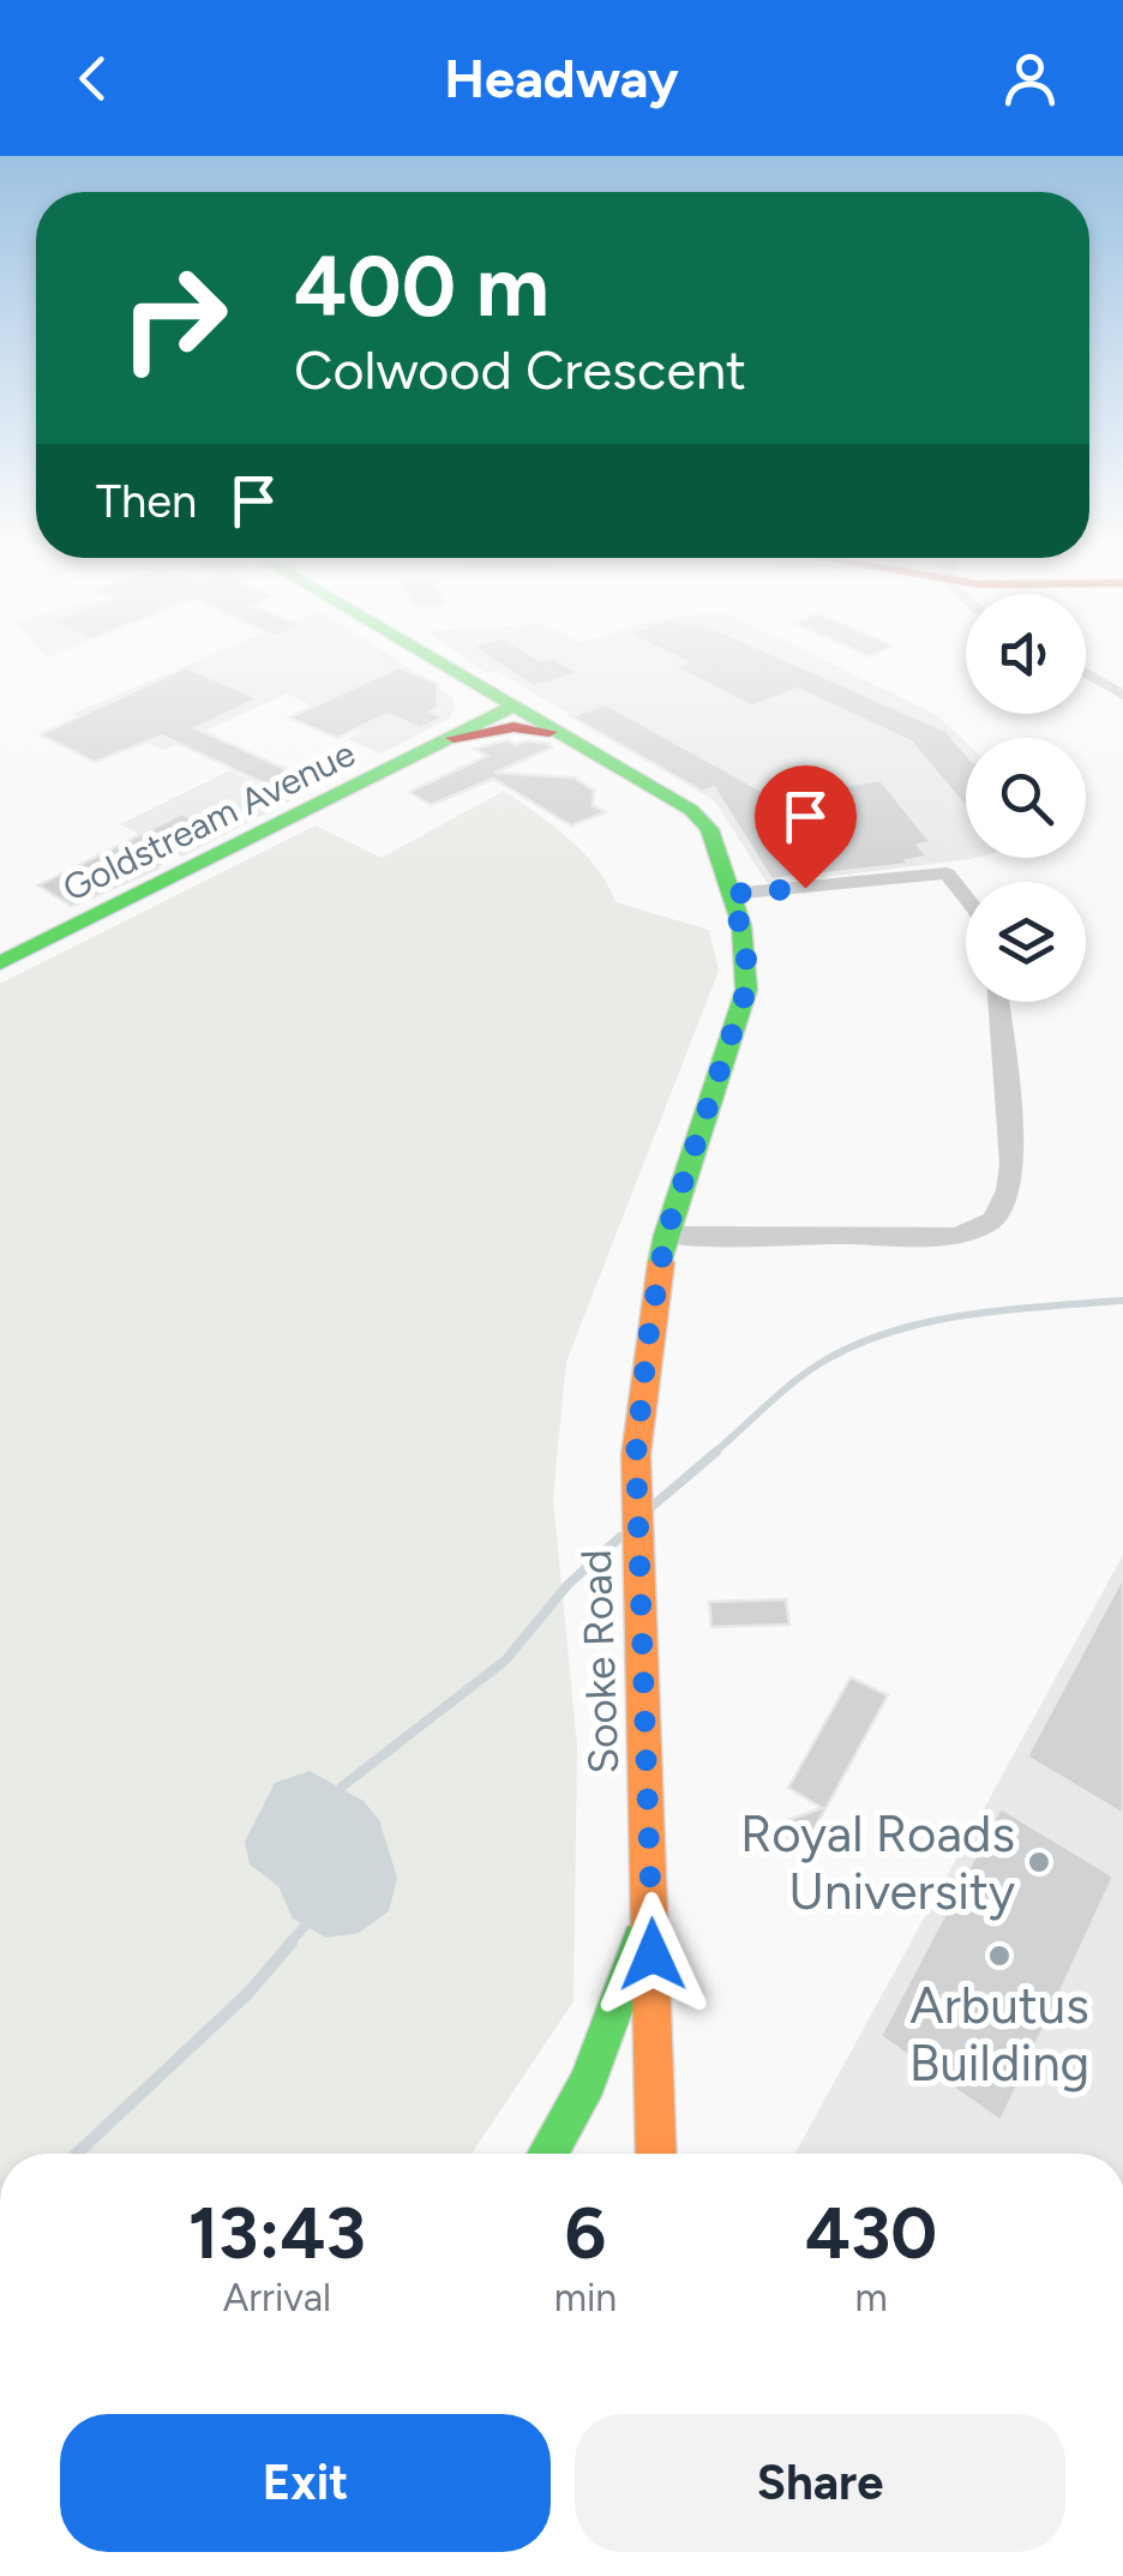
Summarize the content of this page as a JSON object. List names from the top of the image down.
{
  "streets": {
    "main road": ["Goldstream Avenue", "Sooke Road"]
  },
  "crossings": [
    ["Goldstream Avenue", "Sooke Road"]
  ],
  "places": ["Royal Roads University", "Arbutus Building"],
  "page": {
    "header": "Headway",
    "turn": ["400 m", "Colwood Crescent"],
    "then": "Then",
    "eta": [
      "13:43",
      "Arrival",
      "6",
      "min",
      "430",
      "m"
    ],
    "buttons": ["Exit", "Share"]
  }
}
